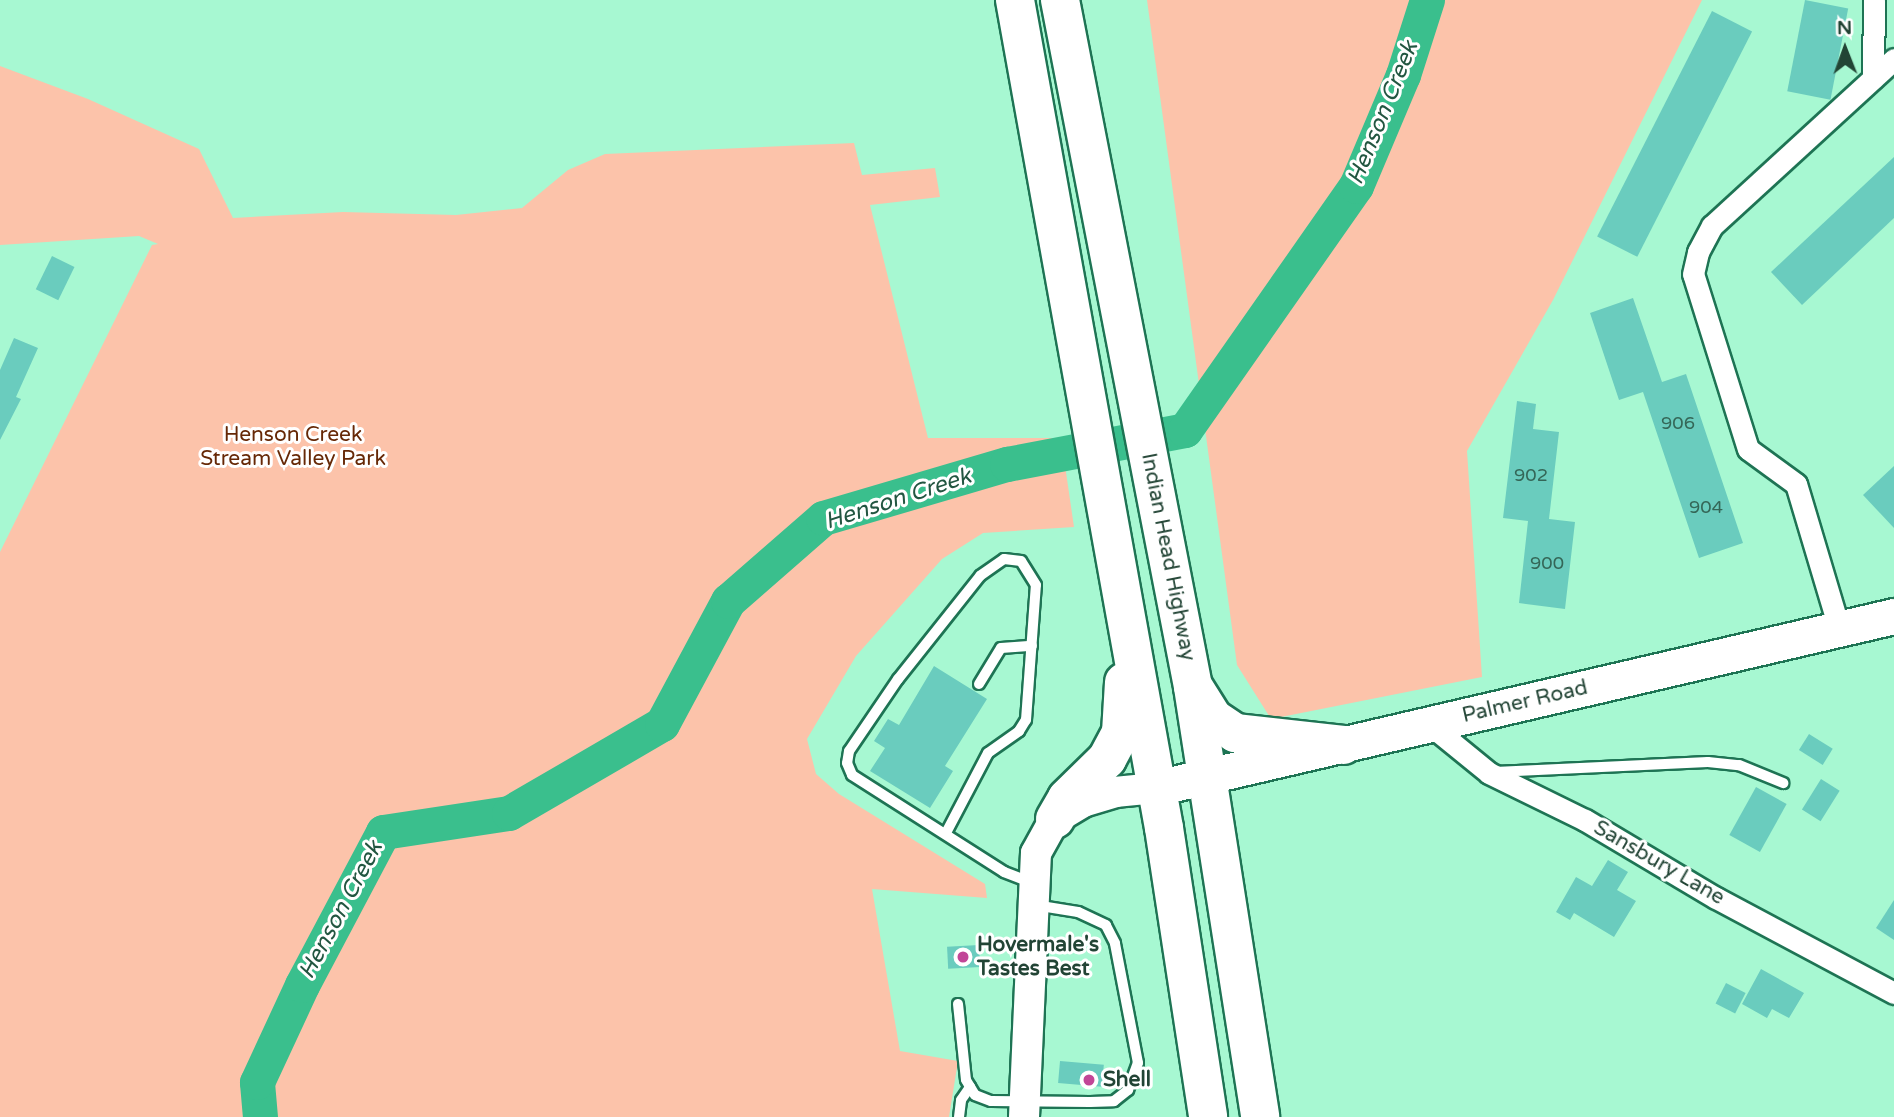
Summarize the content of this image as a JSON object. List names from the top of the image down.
{
  "streets": {
    "highway": ["Indian Head Highway"],
    "main road": ["Palmer Road"],
    "street": ["Sansbury Lane"]
  },
  "crossings": [
    ["Indian Head Highway", "Palmer Road"],
    ["Palmer Road", "Sansbury Lane"]
  ],
  "water": ["Henson Creek"],
  "parks": ["Henson Creek Stream Valley Park"],
  "places": ["Hovermale's Tastes Best", "Shell"],
  "house_numbers": [
    "906",
    "902",
    "904",
    "900"
  ],
  "north": "top"
}
